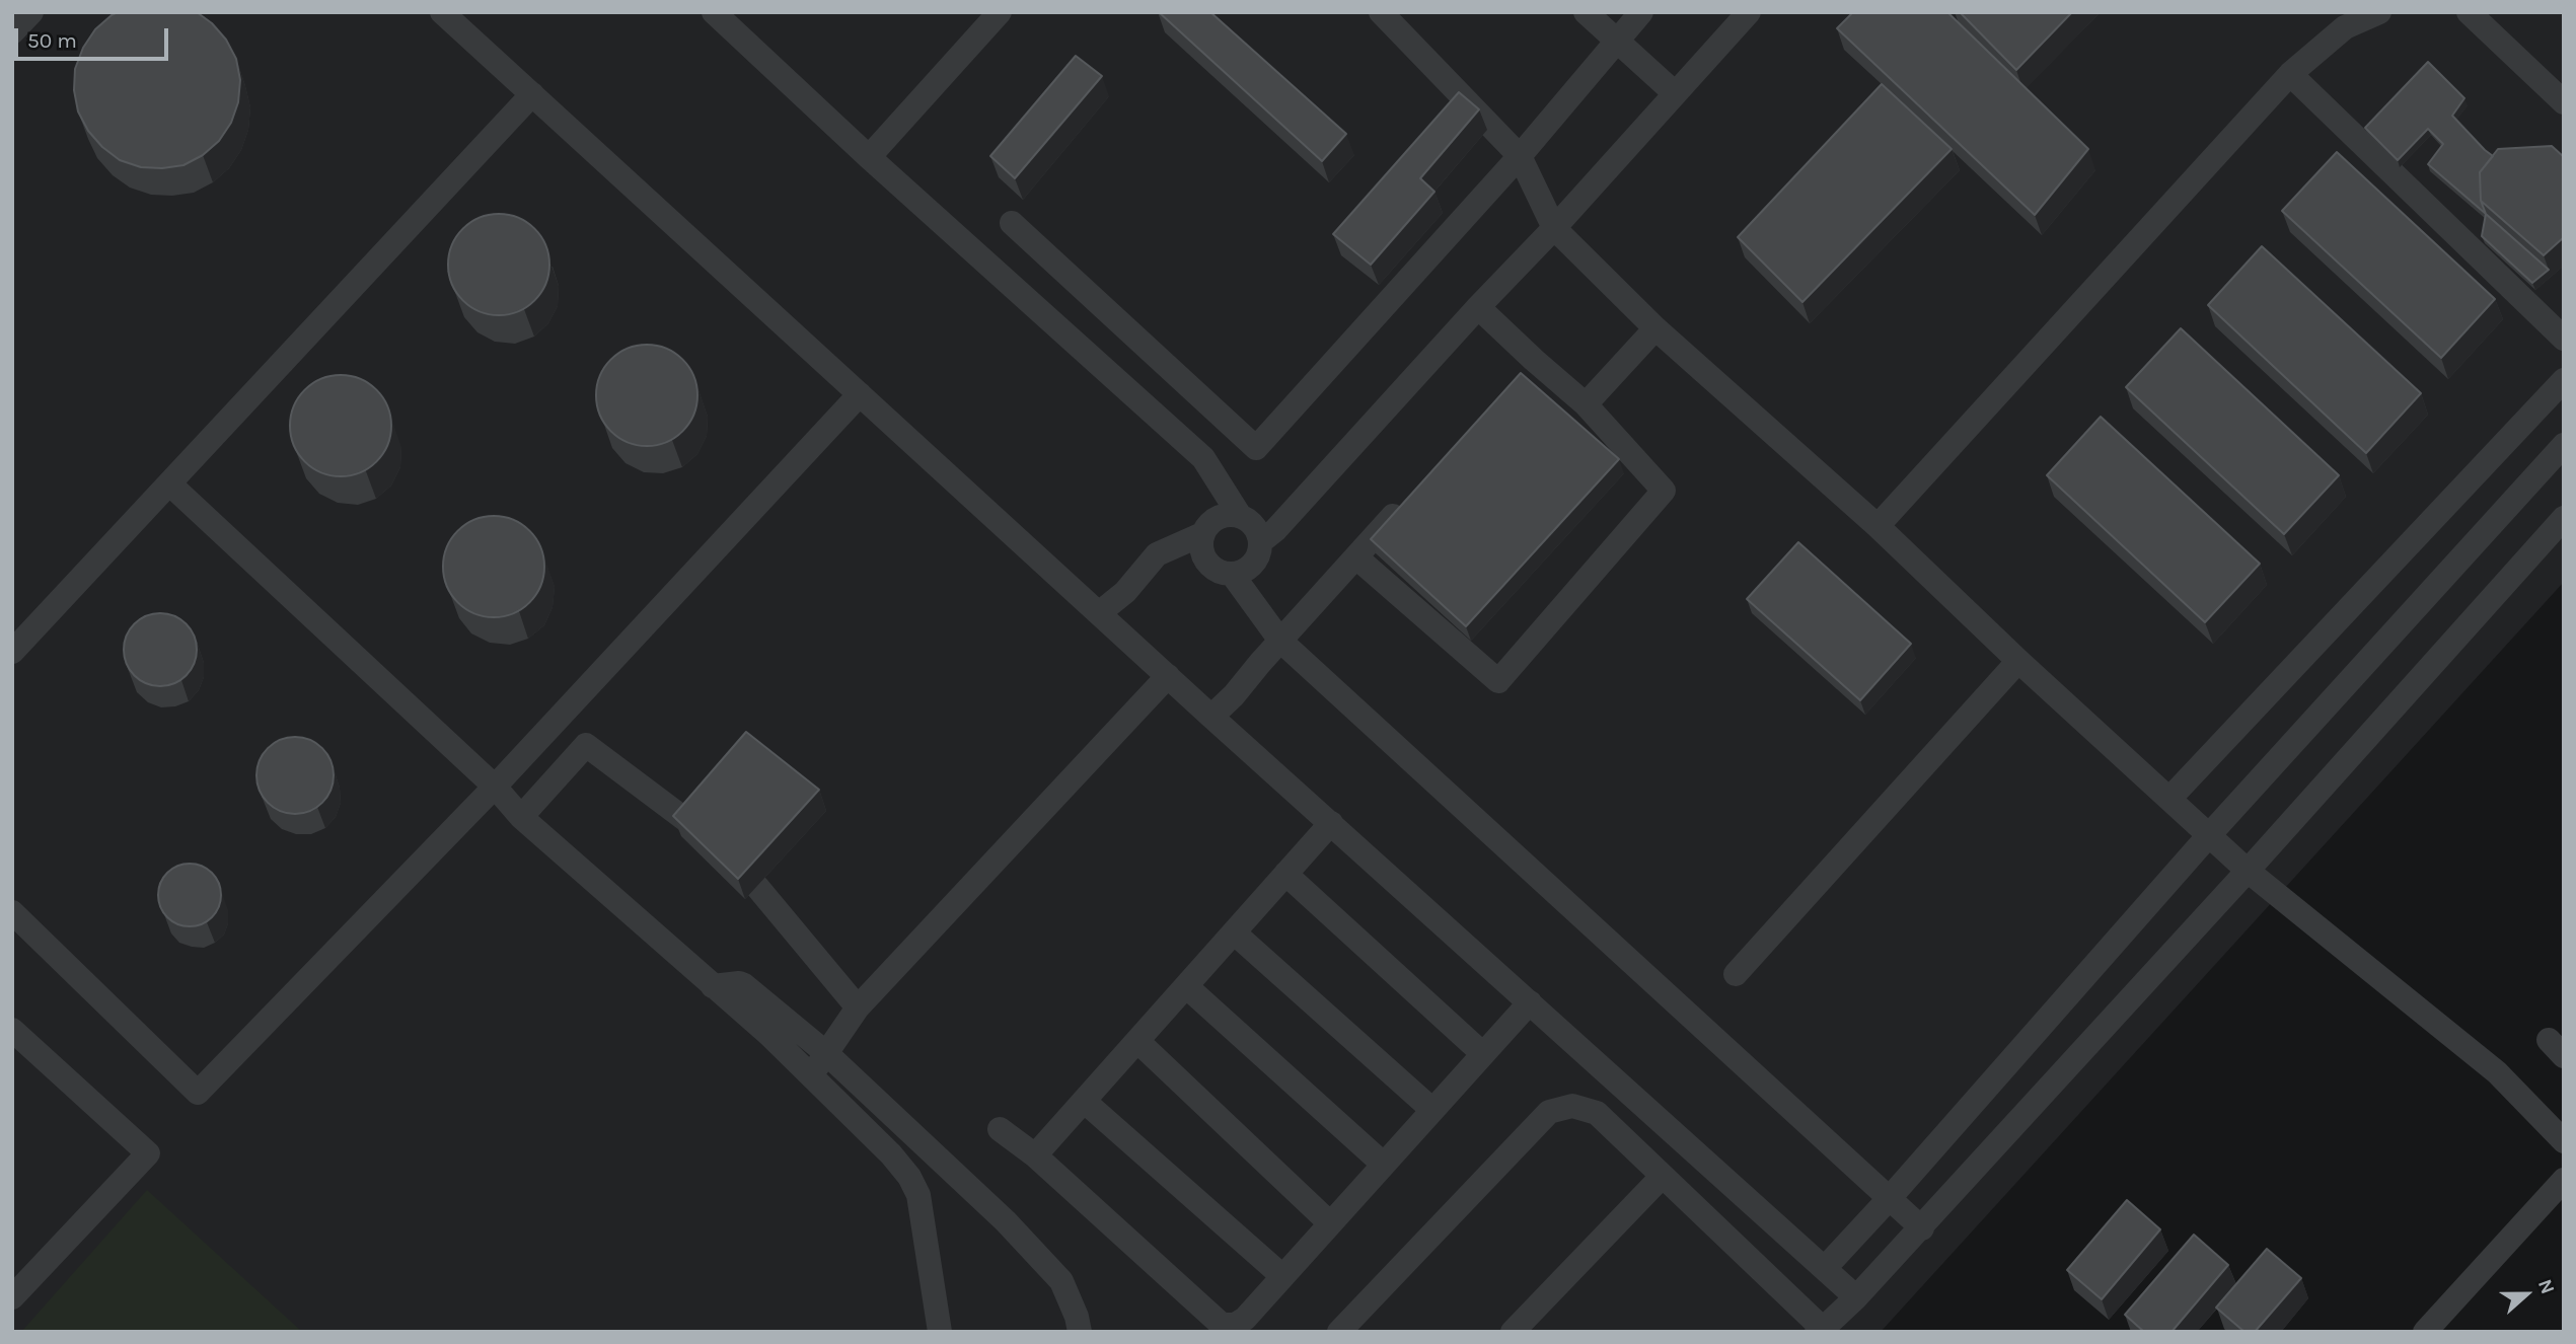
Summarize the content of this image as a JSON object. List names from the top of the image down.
{
  "scale_bar": "50 m",
  "north": "right"
}
